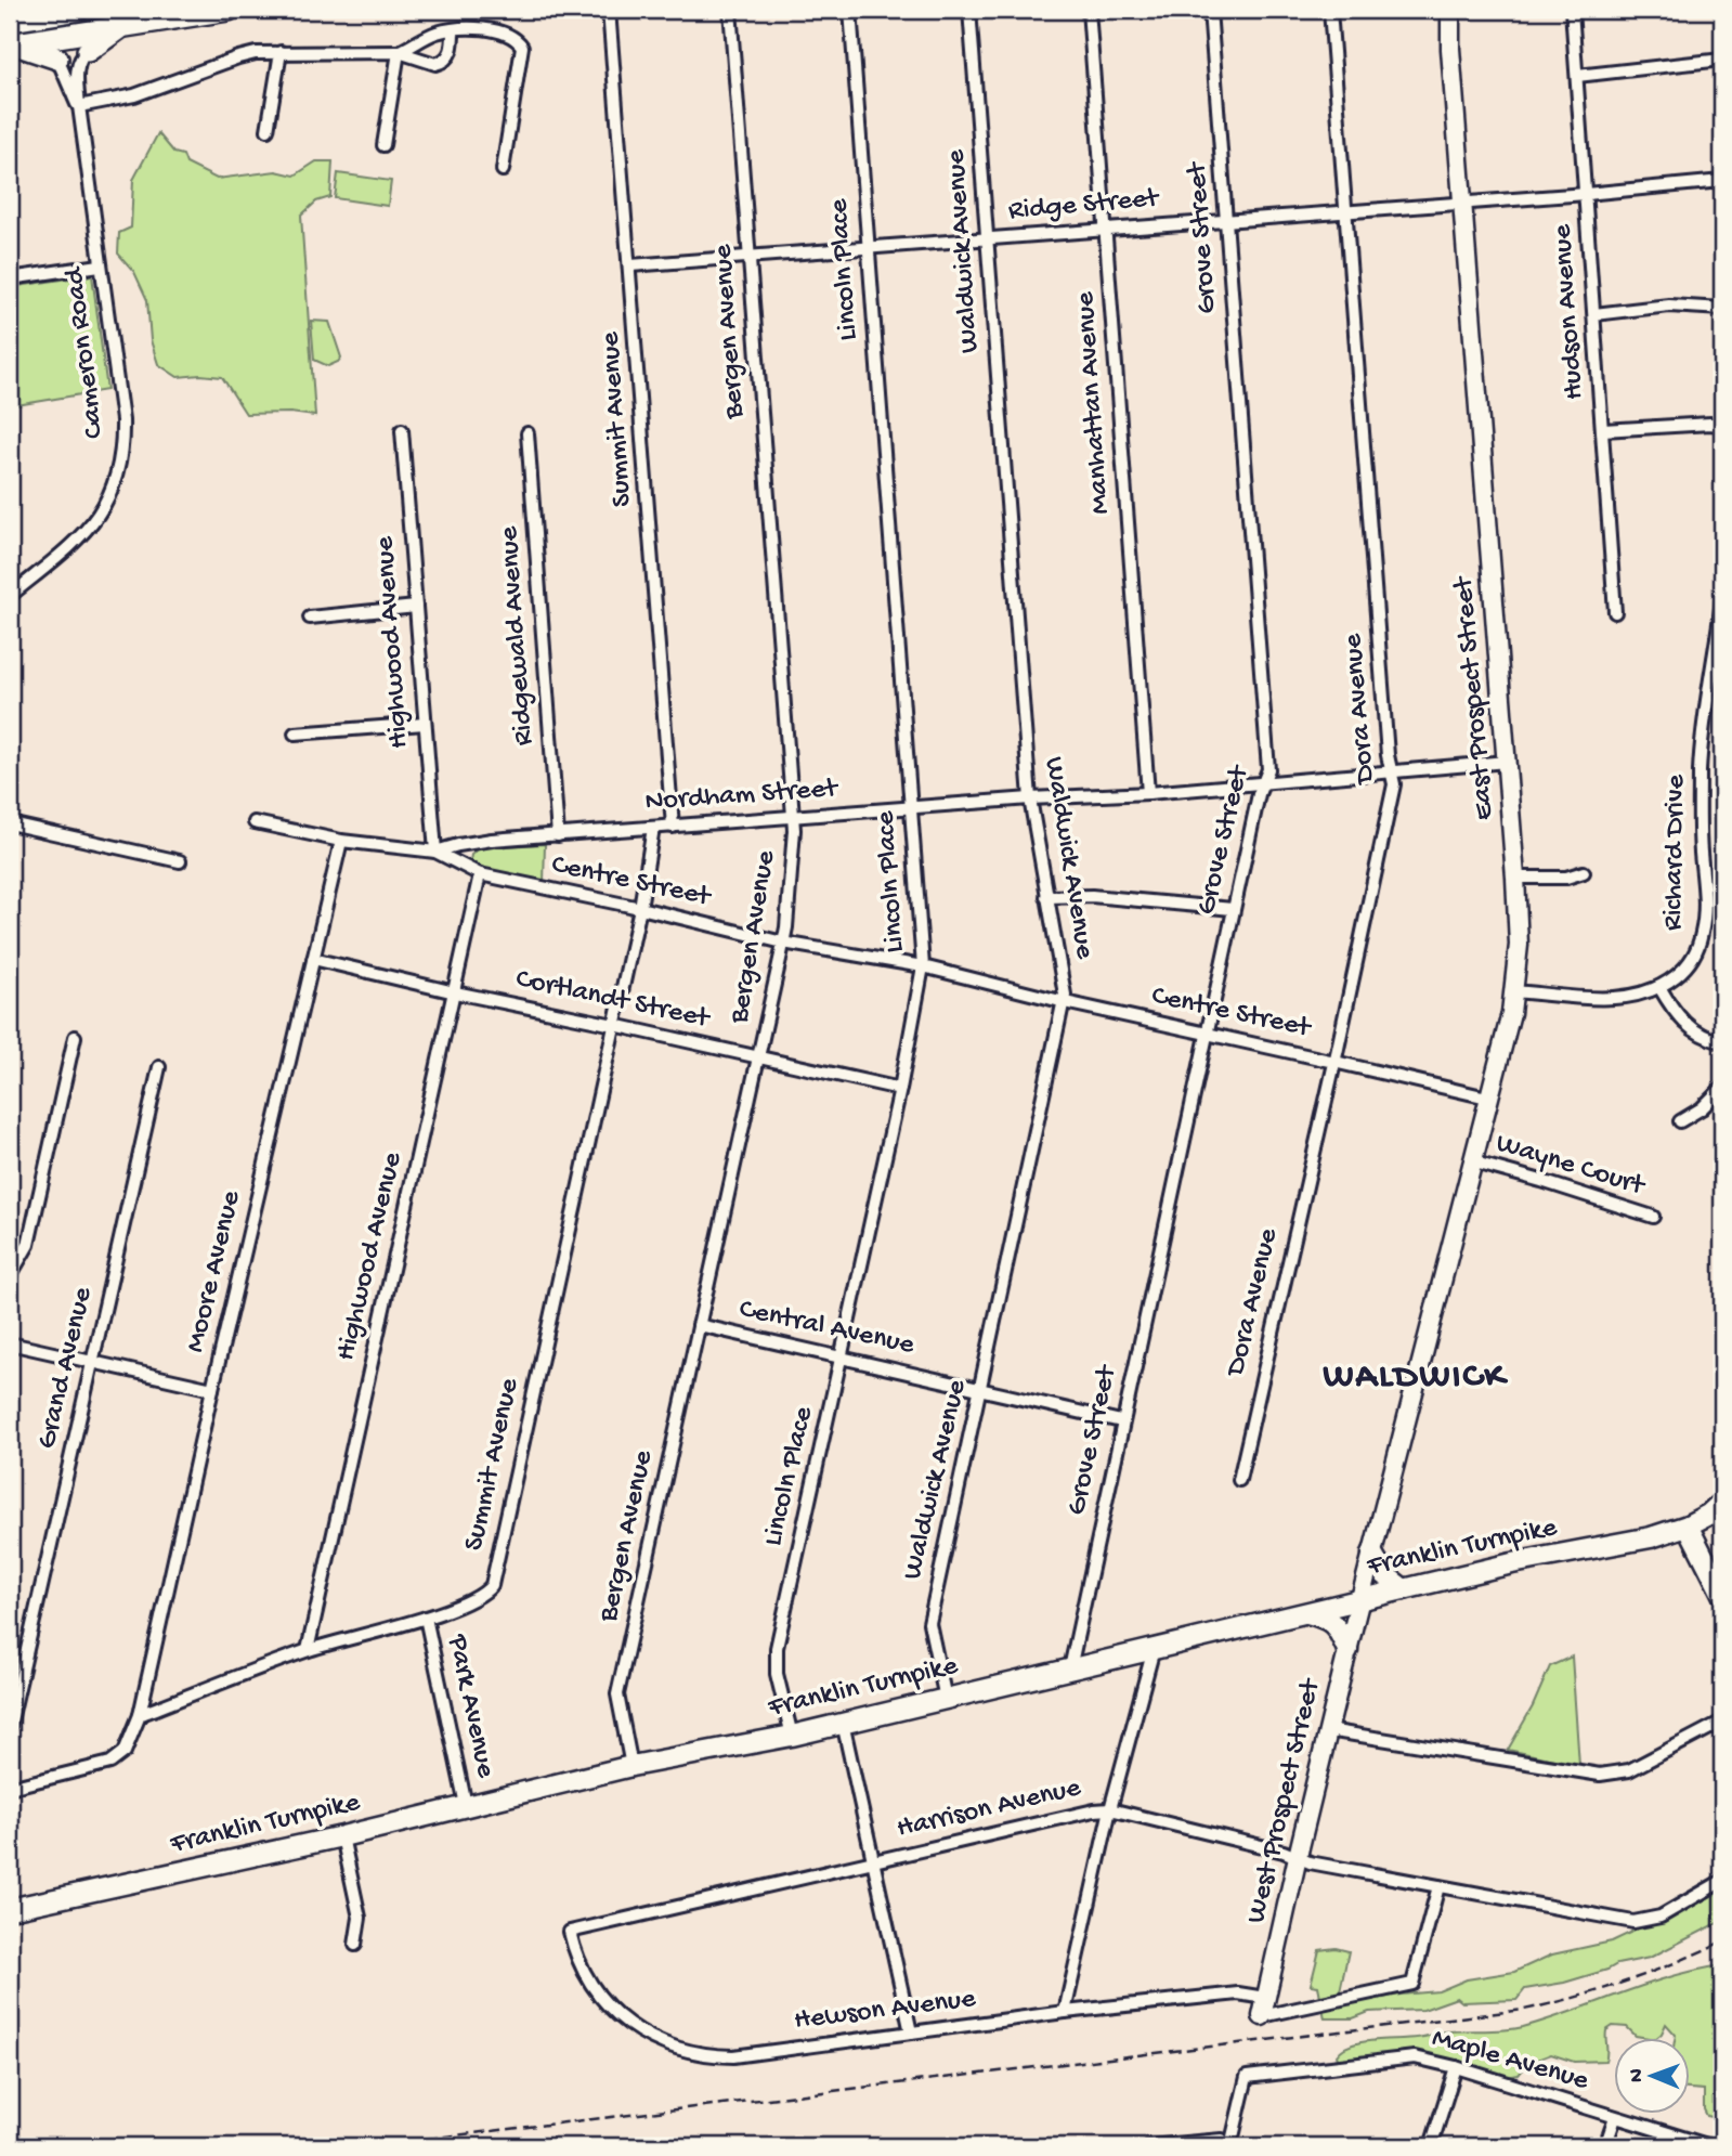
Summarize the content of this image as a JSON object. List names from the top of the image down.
{
  "streets": {
    "main road": ["Franklin Turnpike"],
    "street": [
      "Ridge Street",
      "Grove Street",
      "Waldwick Avenue",
      "Lincoln Place",
      "Hudson Avenue",
      "Bergen Avenue",
      "Cameron Road",
      "Manhattan Avenue",
      "Summit Avenue",
      "Ridgewald Avenue",
      "Highwood Avenue",
      "East Prospect Street",
      "Dora Avenue",
      "Nordham Street",
      "Richard Drive",
      "Centre Street",
      "Cortlandt Street",
      "Wayne Court",
      "Moore Avenue",
      "Central Avenue",
      "Grand Avenue",
      "Park Avenue",
      "West Prospect Street",
      "Harrison Avenue",
      "Hewson Avenue",
      "Maple Avenue"
    ]
  },
  "crossings": [
    ["Ridge Street", "Grove Street"],
    ["Ridge Street", "Waldwick Avenue"],
    ["Ridge Street", "Lincoln Place"],
    ["Ridge Street", "Hudson Avenue"],
    ["Ridge Street", "Bergen Avenue"],
    ["Ridge Street", "Manhattan Avenue"],
    ["Ridge Street", "Summit Avenue"],
    ["Ridge Street", "East Prospect Street"],
    ["Ridge Street", "Dora Avenue"],
    ["Grove Street", "Nordham Street"],
    ["Grove Street", "Centre Street"],
    ["Grove Street", "Central Avenue"],
    ["Grove Street", "Franklin Turnpike"],
    ["Waldwick Avenue", "Nordham Street"],
    ["Waldwick Avenue", "Centre Street"],
    ["Waldwick Avenue", "Central Avenue"],
    ["Waldwick Avenue", "Franklin Turnpike"],
    ["Lincoln Place", "Nordham Street"],
    ["Lincoln Place", "Centre Street"],
    ["Lincoln Place", "Cortlandt Street"],
    ["Lincoln Place", "Central Avenue"],
    ["Lincoln Place", "Franklin Turnpike"],
    ["Bergen Avenue", "Nordham Street"],
    ["Bergen Avenue", "Centre Street"],
    ["Bergen Avenue", "Cortlandt Street"],
    ["Bergen Avenue", "Central Avenue"],
    ["Bergen Avenue", "Franklin Turnpike"],
    ["Manhattan Avenue", "Nordham Street"],
    ["Summit Avenue", "Highwood Avenue"],
    ["Summit Avenue", "Nordham Street"],
    ["Summit Avenue", "Centre Street"],
    ["Summit Avenue", "Cortlandt Street"],
    ["Summit Avenue", "Moore Avenue"],
    ["Summit Avenue", "Park Avenue"],
    ["Ridgewald Avenue", "Nordham Street"],
    ["Highwood Avenue", "Nordham Street"],
    ["Highwood Avenue", "Centre Street"],
    ["Highwood Avenue", "Cortlandt Street"],
    ["East Prospect Street", "Nordham Street"],
    ["East Prospect Street", "Richard Drive"],
    ["East Prospect Street", "Centre Street"],
    ["East Prospect Street", "Wayne Court"],
    ["East Prospect Street", "West Prospect Street"],
    ["Dora Avenue", "Nordham Street"],
    ["Dora Avenue", "Centre Street"],
    ["Nordham Street", "Centre Street"],
    ["Centre Street", "Moore Avenue"],
    ["Cortlandt Street", "Moore Avenue"],
    ["Franklin Turnpike", "Park Avenue"],
    ["Franklin Turnpike", "West Prospect Street"],
    ["West Prospect Street", "Harrison Avenue"],
    ["West Prospect Street", "Hewson Avenue"],
    ["Harrison Avenue", "Hewson Avenue"]
  ],
  "districts": ["WALDWICK"],
  "north": "left"
}
